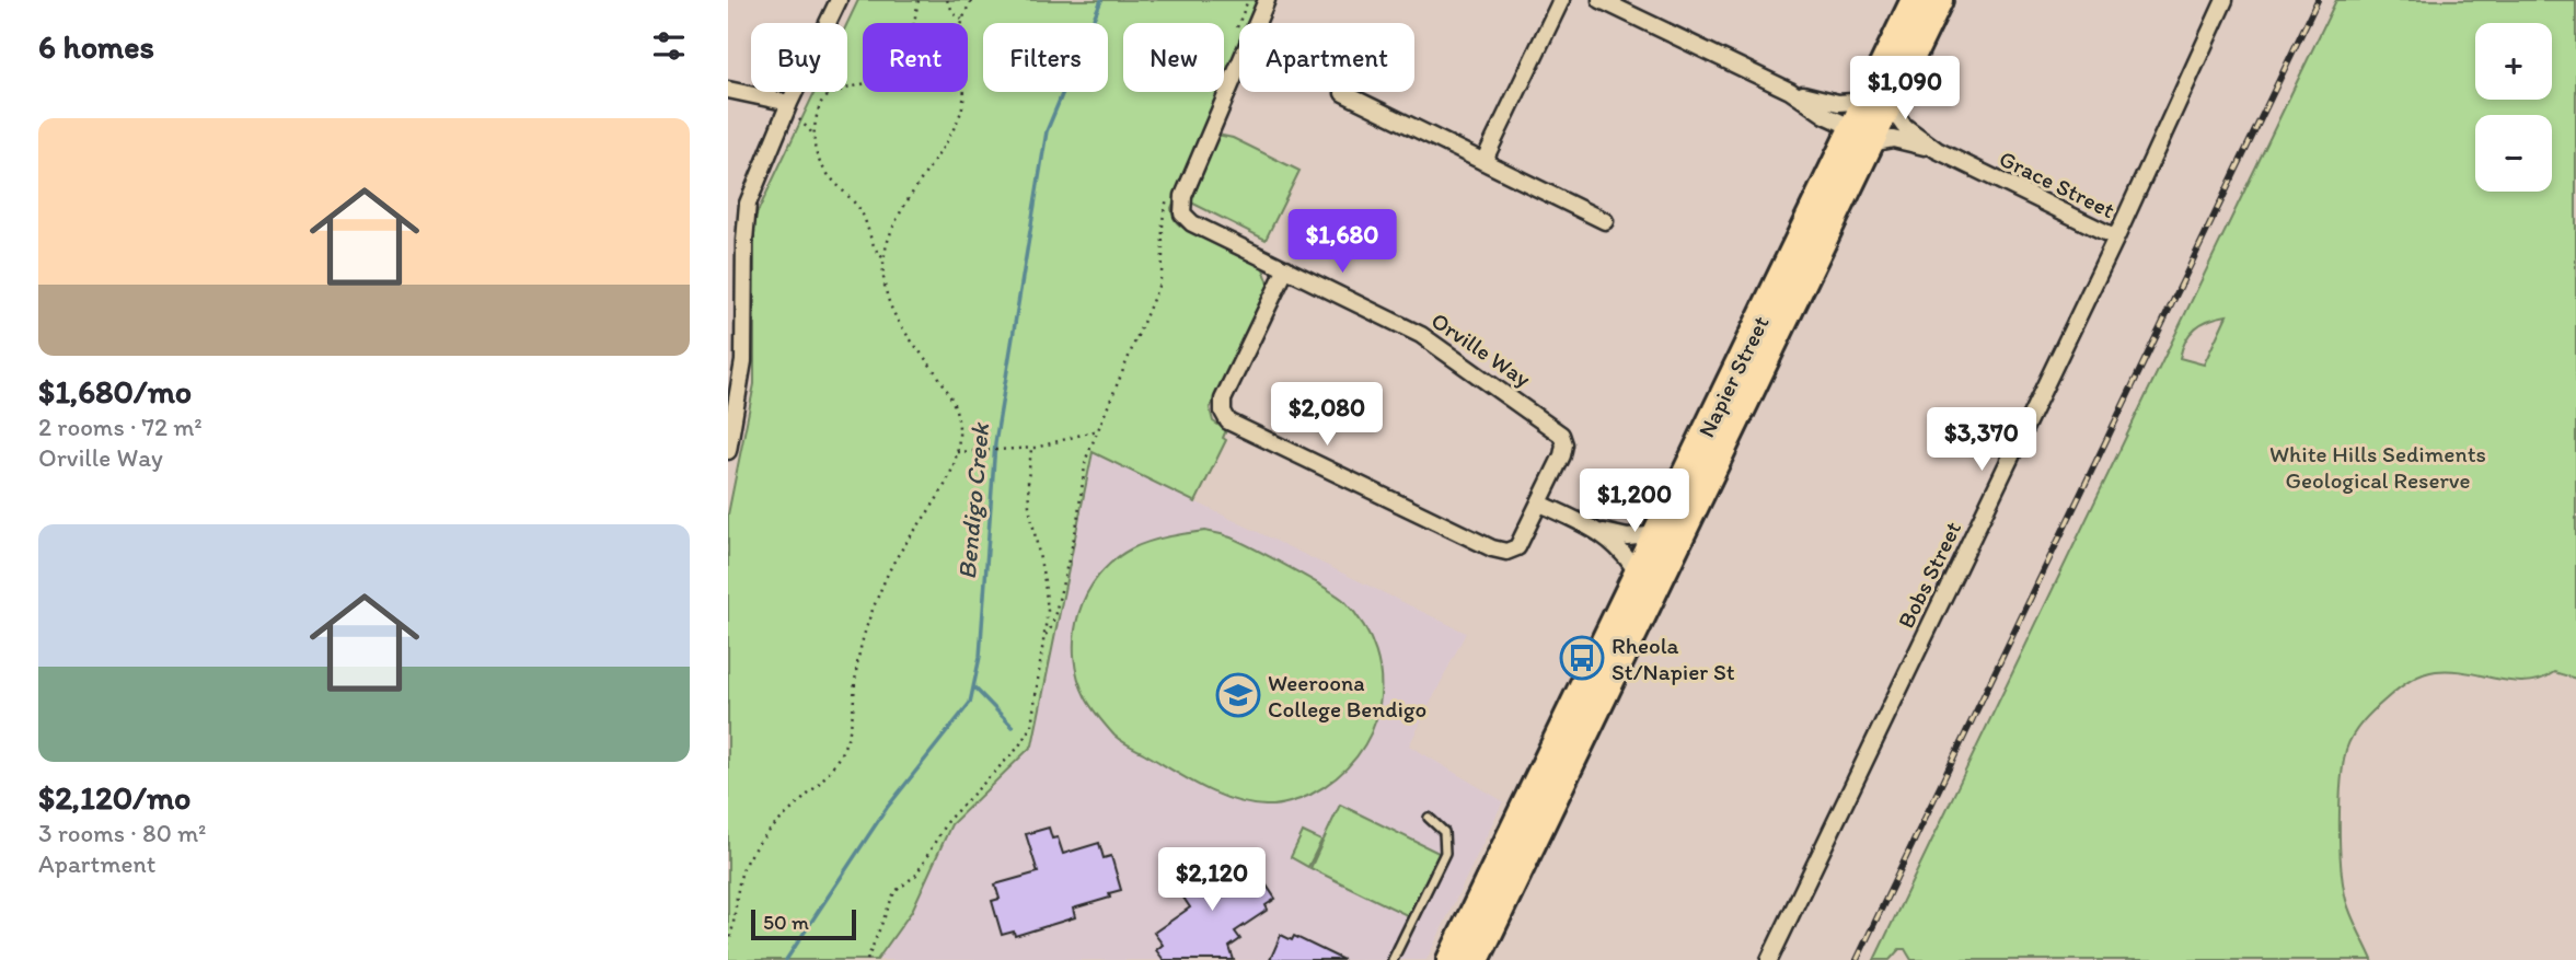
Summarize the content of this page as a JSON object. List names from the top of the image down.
{
  "streets": {
    "highway": ["Napier Street"],
    "street": ["Grace Street", "Orville Way", "Bobs Street"]
  },
  "crossings": [
    ["Grace Street", "Napier Street"],
    ["Grace Street", "Bobs Street"]
  ],
  "water": ["Bendigo Creek"],
  "parks": ["White Hills Sediments Geological Reserve"],
  "places": {
    "bus stop": ["Rheola St/Napier St"],
    "school or university": ["Weeroona College Bendigo"]
  },
  "scale_bar": "50 m",
  "page": {
    "heading": "6 homes",
    "map_buttons": ["+", "−"],
    "chip": [
      "Buy",
      "Rent",
      "Filters",
      "New",
      "Apartment"
    ],
    "price": [
      "$1,090",
      "$1,680",
      "$2,080",
      "$3,370",
      "$1,200",
      "$2,120"
    ],
    "list": [
      {
        "name": "$1,680/mo",
        "note": "2 rooms · 72 m² · Orville Way"
      },
      {
        "name": "$2,120/mo",
        "note": "3 rooms · 80 m² · Apartment"
      }
    ],
    "scale": "50 m"
  }
}
